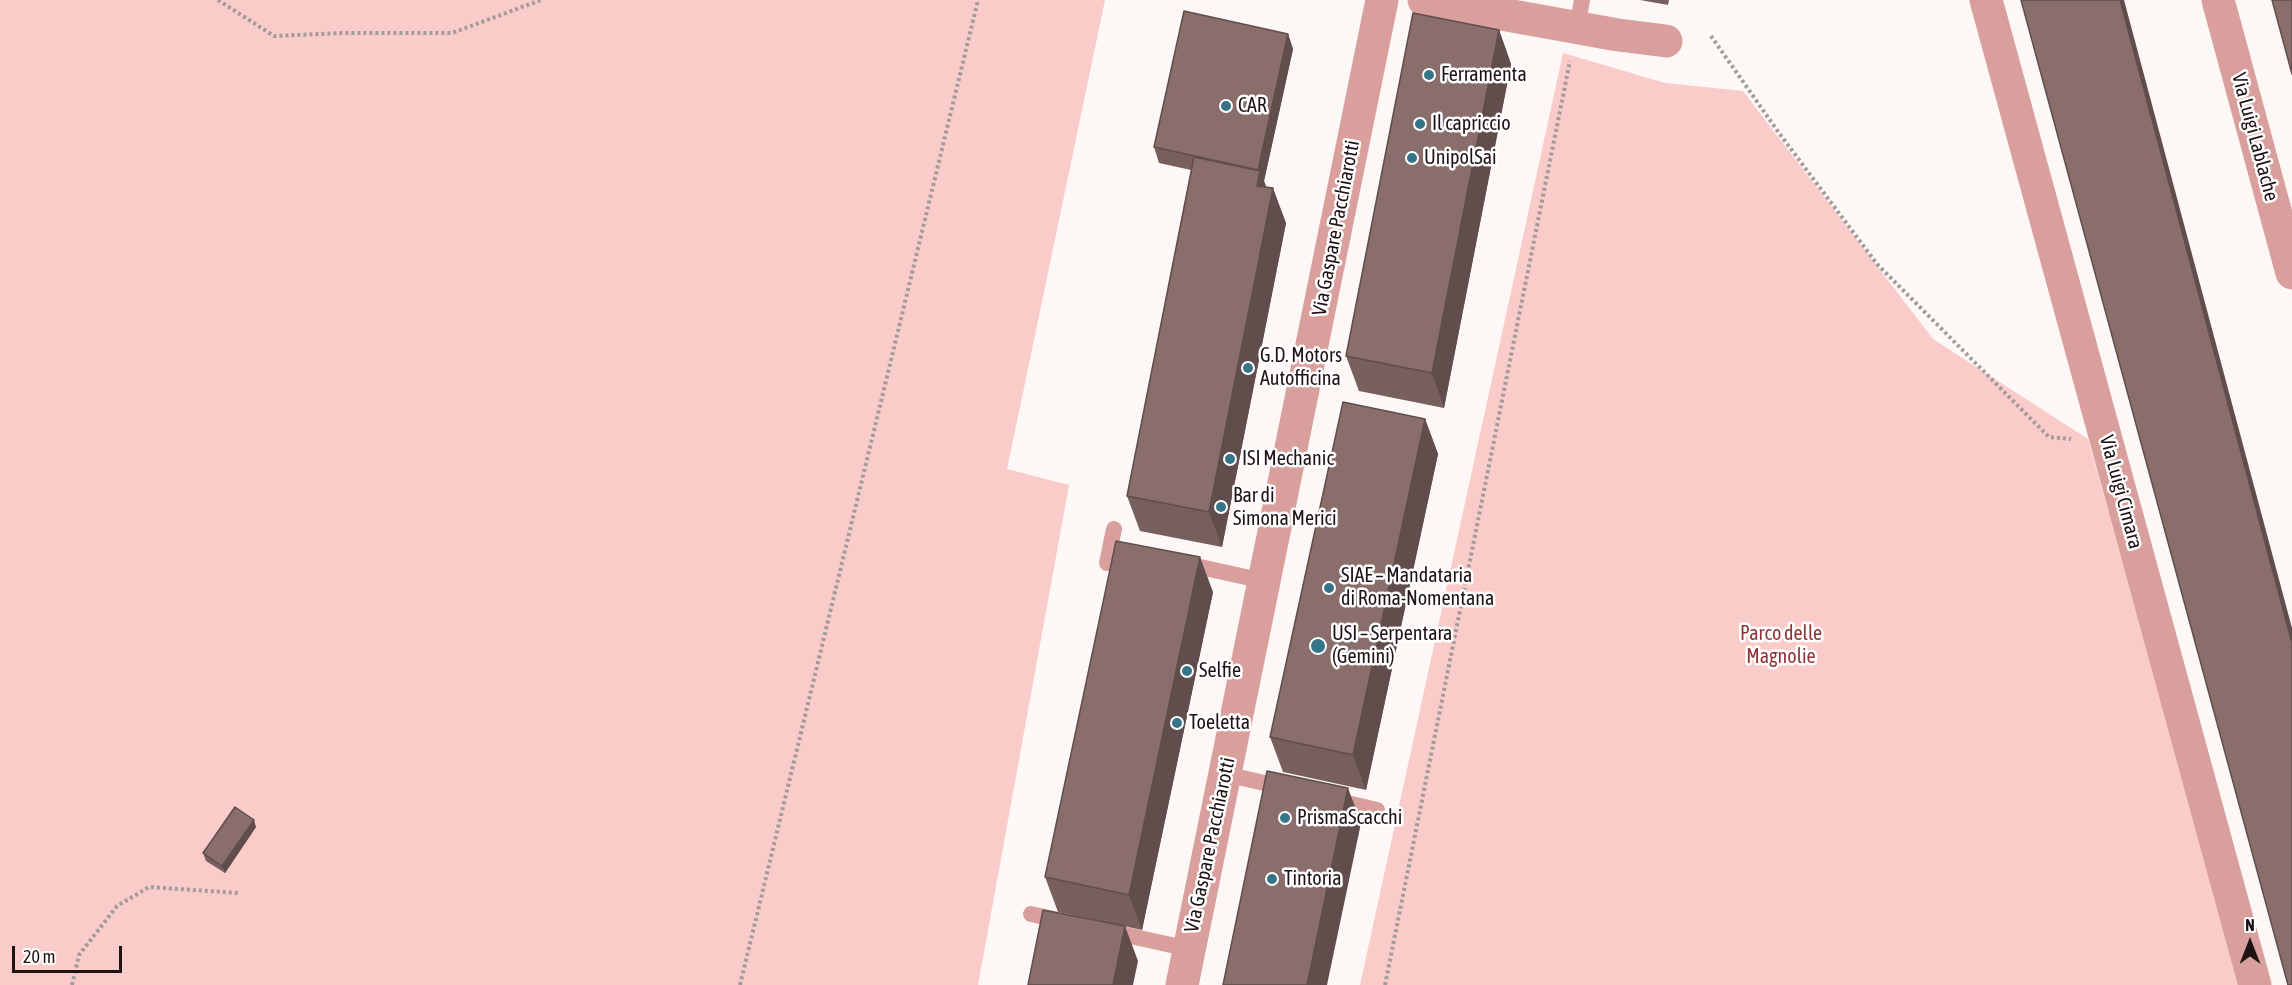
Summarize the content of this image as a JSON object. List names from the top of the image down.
{
  "streets": {
    "street": ["Via Luigi Lablache", "Via Gaspare Pacchiarotti", "Via Luigi Cimara"]
  },
  "parks": ["Parco delle Magnolie"],
  "places": [
    "Ferramenta",
    "CAR",
    "Il capriccio",
    "UnipolSai",
    "G.D. Motors Autofficina",
    "ISI Mechanic",
    "Bar di Simona Merici",
    "SIAE – Mandataria di Roma-Nomentana",
    "USI – Serpentara (Gemini)",
    "Selfie",
    "Toeletta",
    "PrismaScacchi",
    "Tintoria"
  ],
  "scale_bar": "20 m",
  "north": "top"
}
